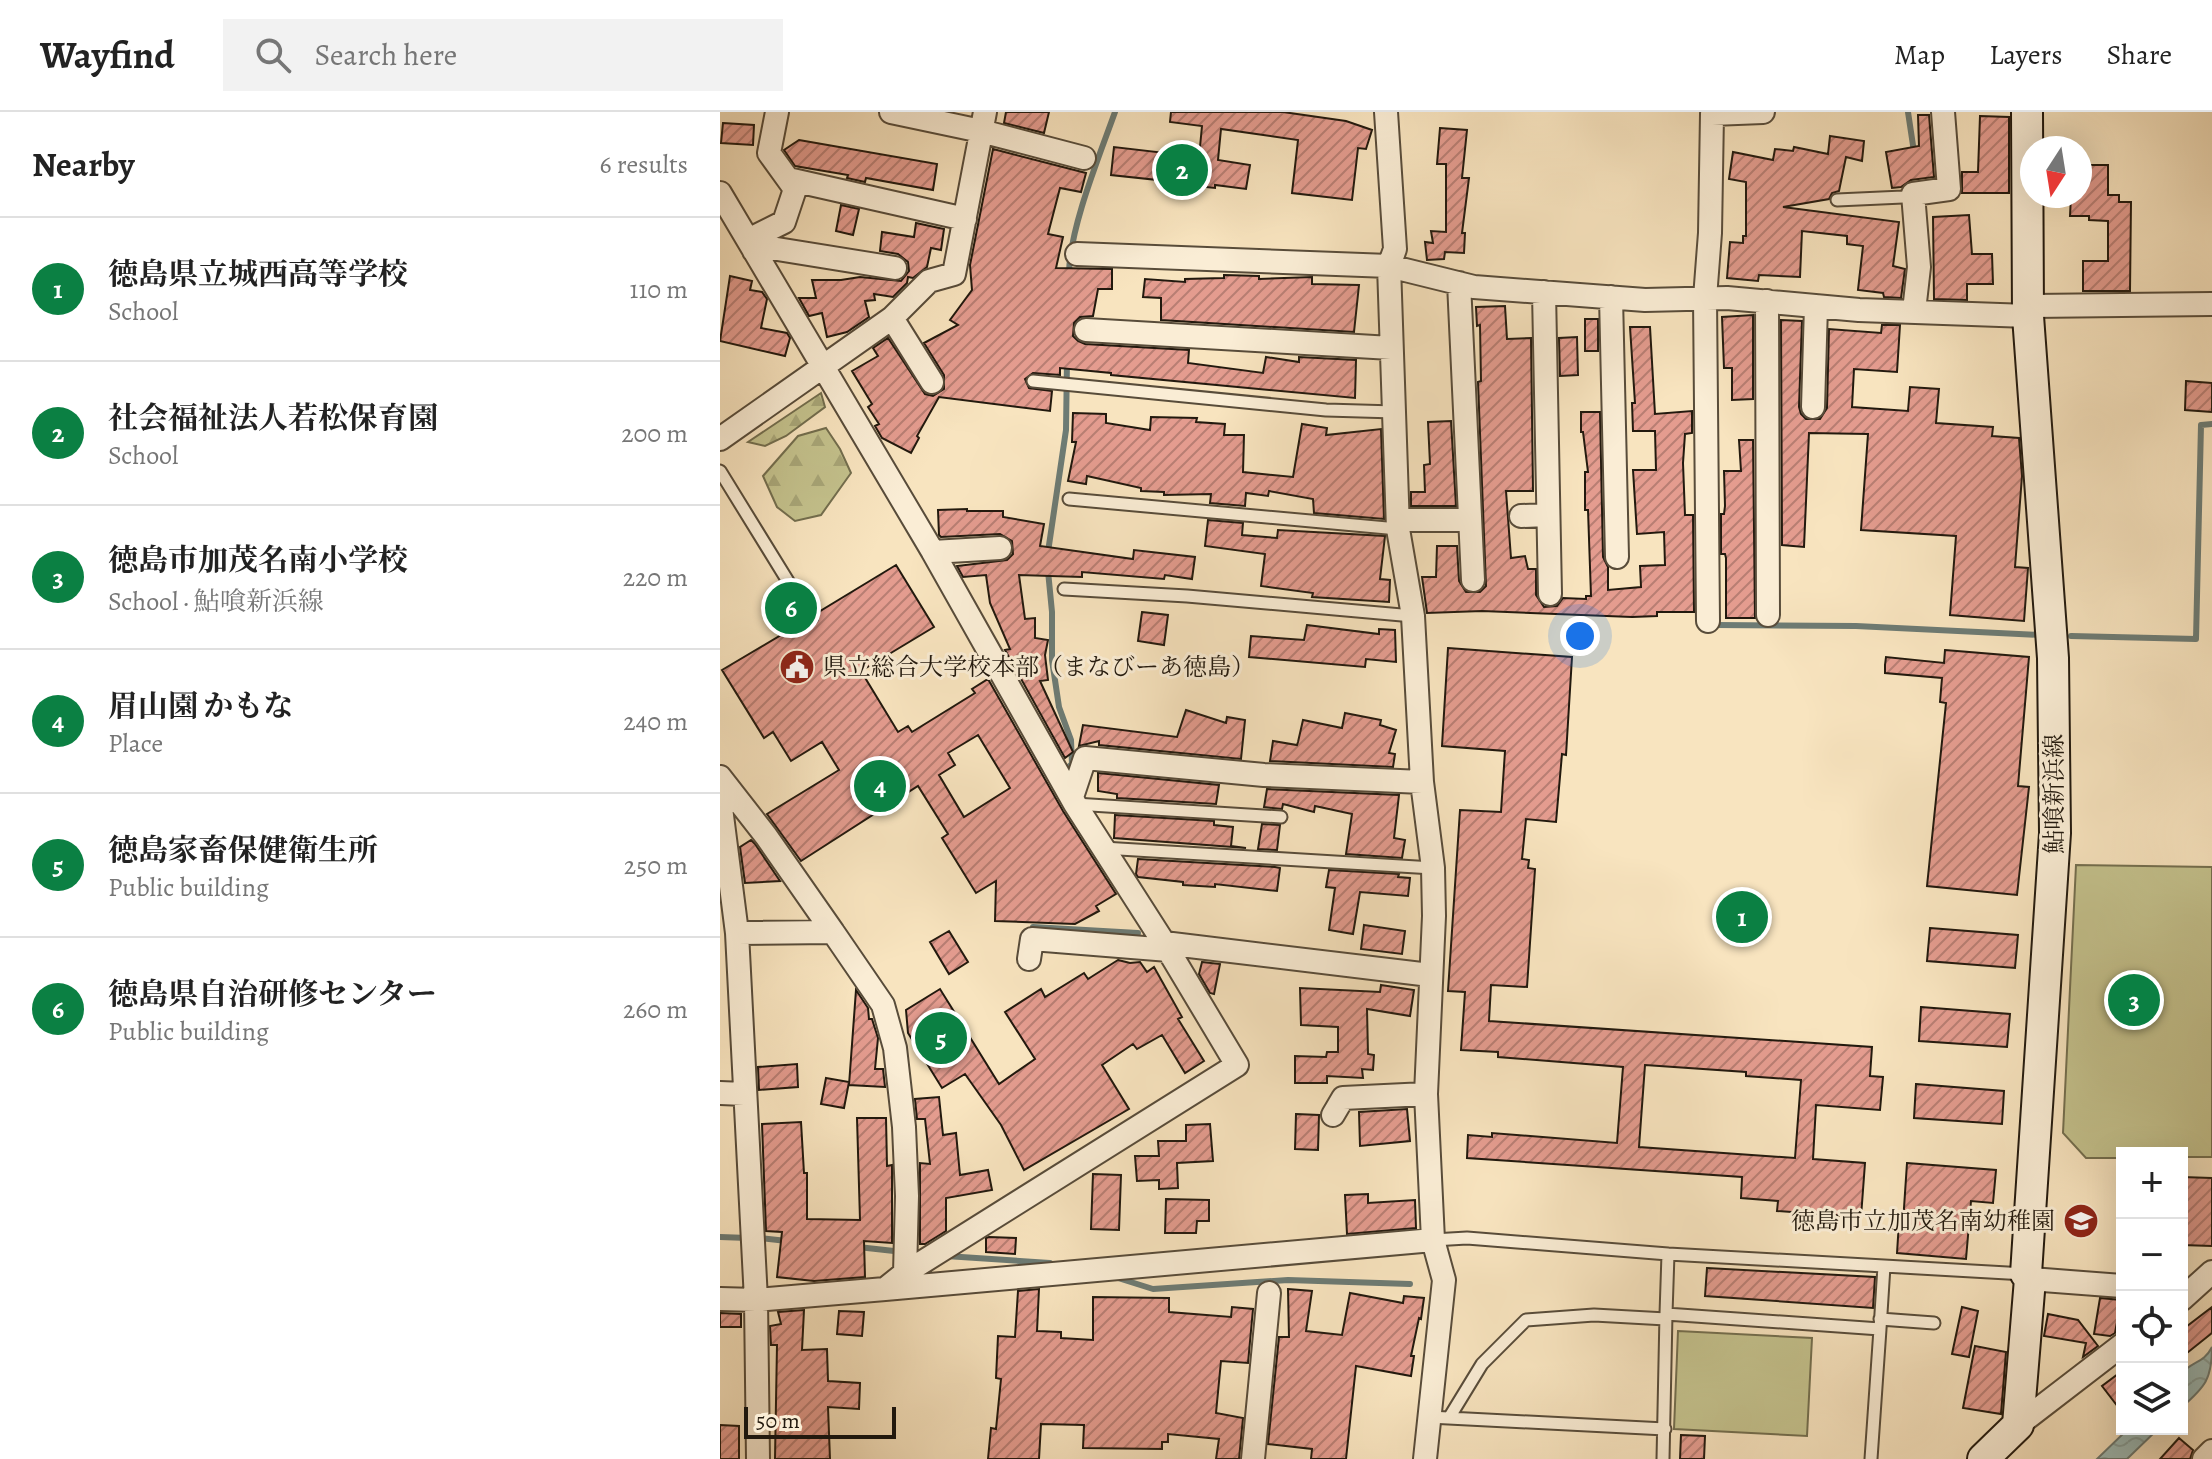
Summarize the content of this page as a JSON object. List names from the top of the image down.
{
  "streets": {
    "main road": ["鮎喰新浜線"]
  },
  "places": {
    "public building": ["県立総合大学校本部（まなびーあ徳島）"],
    "school or university": ["徳島市立加茂名南幼稚園"]
  },
  "scale_bar": "50 m",
  "north": "bottom",
  "page": {
    "header": "Wayfind",
    "search": "Search here",
    "nav": ["Map", "Layers", "Share"],
    "heading": ["Nearby", "6 results"],
    "pins": [
      "2",
      "6",
      "4",
      "1",
      "3",
      "5"
    ],
    "list": [
      {
        "mark": "1",
        "name": "徳島県立城西高等学校",
        "note": "School",
        "value": "110 m"
      },
      {
        "mark": "2",
        "name": "社会福祉法人若松保育園",
        "note": "School",
        "value": "200 m"
      },
      {
        "mark": "3",
        "name": "徳島市加茂名南小学校",
        "note": "School · 鮎喰新浜線",
        "value": "220 m"
      },
      {
        "mark": "4",
        "name": "眉山園 かもな",
        "note": "Place",
        "value": "240 m"
      },
      {
        "mark": "5",
        "name": "徳島家畜保健衛生所",
        "note": "Public building",
        "value": "250 m"
      },
      {
        "mark": "6",
        "name": "徳島県自治研修センター",
        "note": "Public building",
        "value": "260 m"
      }
    ],
    "map_buttons": ["+", "−"],
    "scale": "50 m"
  }
}
